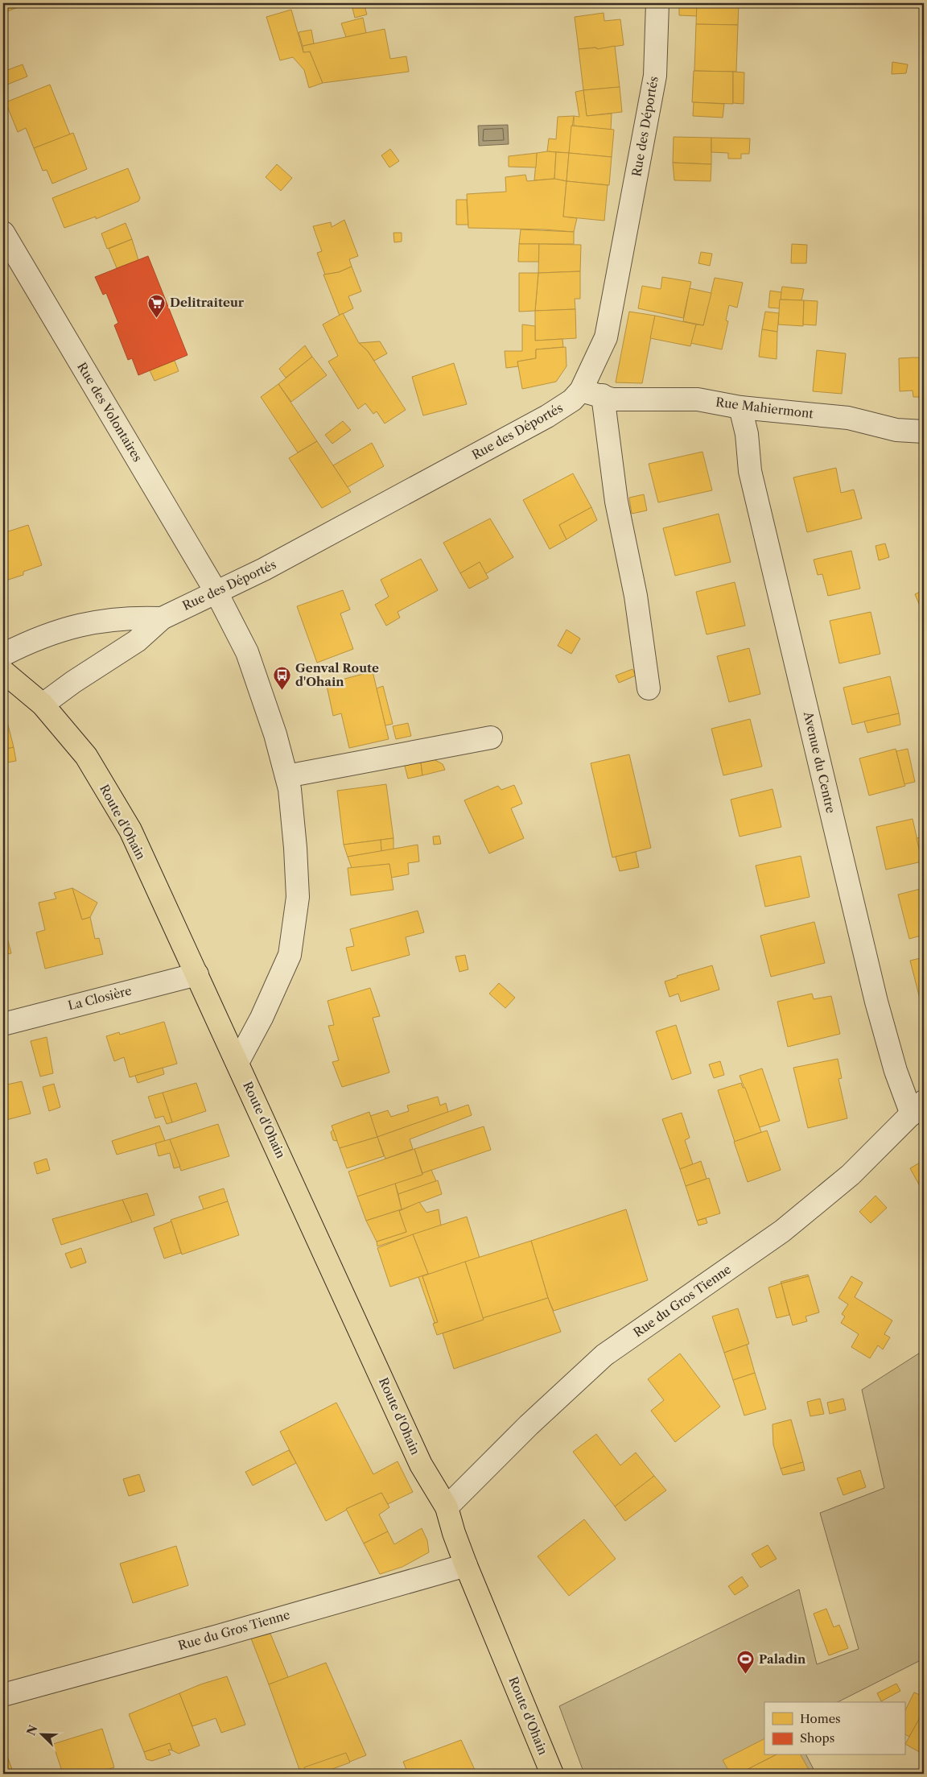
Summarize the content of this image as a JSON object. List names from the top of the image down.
{
  "streets": {
    "main road": ["Route d'Ohain"],
    "street": [
      "Rue des Déportés",
      "Rue Mahiermont",
      "Rue des Volontaires",
      "Avenue du Centre",
      "La Closière",
      "Rue du Gros Tienne"
    ]
  },
  "crossings": [
    ["Rue des Déportés", "Rue Mahiermont"],
    ["Rue des Déportés", "Rue des Volontaires"],
    ["Rue des Déportés", "Route d'Ohain"],
    ["Rue Mahiermont", "Avenue du Centre"],
    ["Avenue du Centre", "Rue du Gros Tienne"],
    ["Route d'Ohain", "La Closière"],
    ["Route d'Ohain", "Rue du Gros Tienne"]
  ],
  "places": {
    "supermarket": ["Delitraiteur"],
    "bus stop": ["Genval Route d'Ohain"],
    "sports": ["Paladin"]
  },
  "legend": ["Homes", "Shops"],
  "north": "top left"
}
